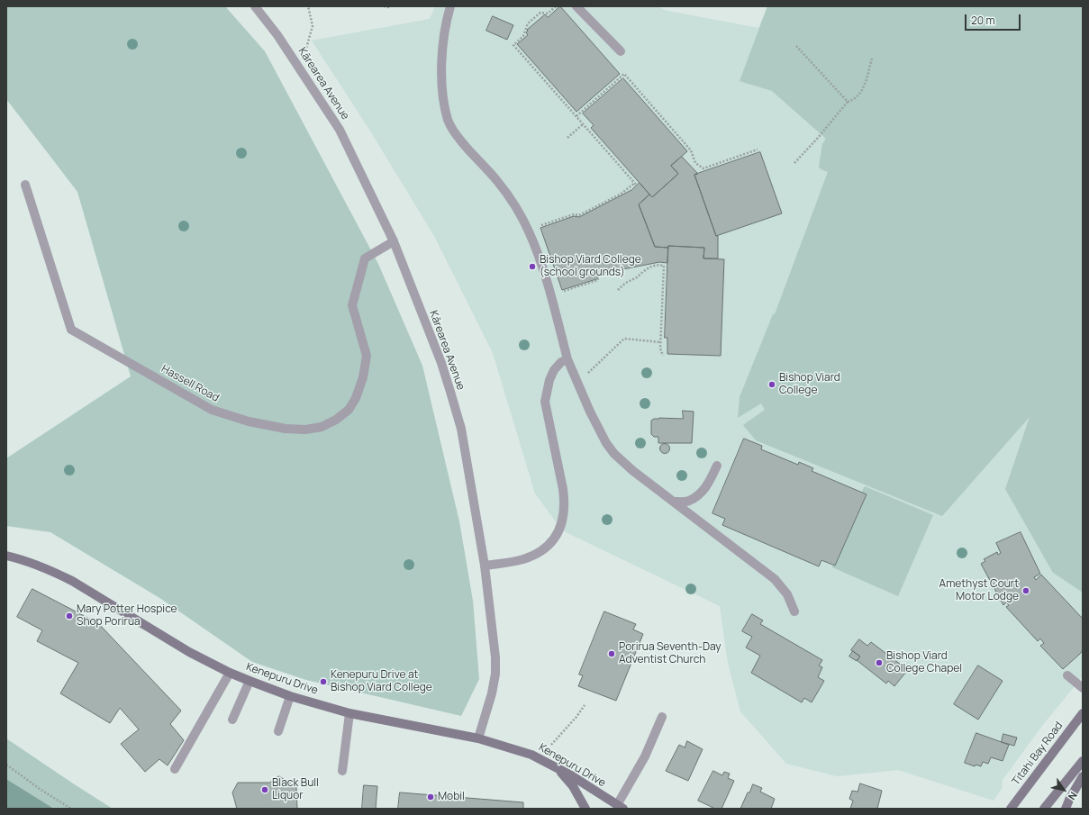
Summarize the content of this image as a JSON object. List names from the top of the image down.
{
  "streets": {
    "main road": ["Kenepuru Drive", "Titahi Bay Road"],
    "street": ["Kārearea Avenue", "Hassell Road"]
  },
  "crossings": [
    ["Kārearea Avenue", "Hassell Road"],
    ["Kārearea Avenue", "Kenepuru Drive"]
  ],
  "places": [
    "Bishop Viard College (school grounds)",
    "Bishop Viard College",
    "Amethyst Court Motor Lodge",
    "Mary Potter Hospice Shop Porirua",
    "Porirua Seventh-Day Adventist Church",
    "Bishop Viard College Chapel",
    "Kenepuru Drive at Bishop Viard College",
    "Black Bull Liquor",
    "Mobil"
  ],
  "scale_bar": "20 m",
  "north": "bottom right"
}
